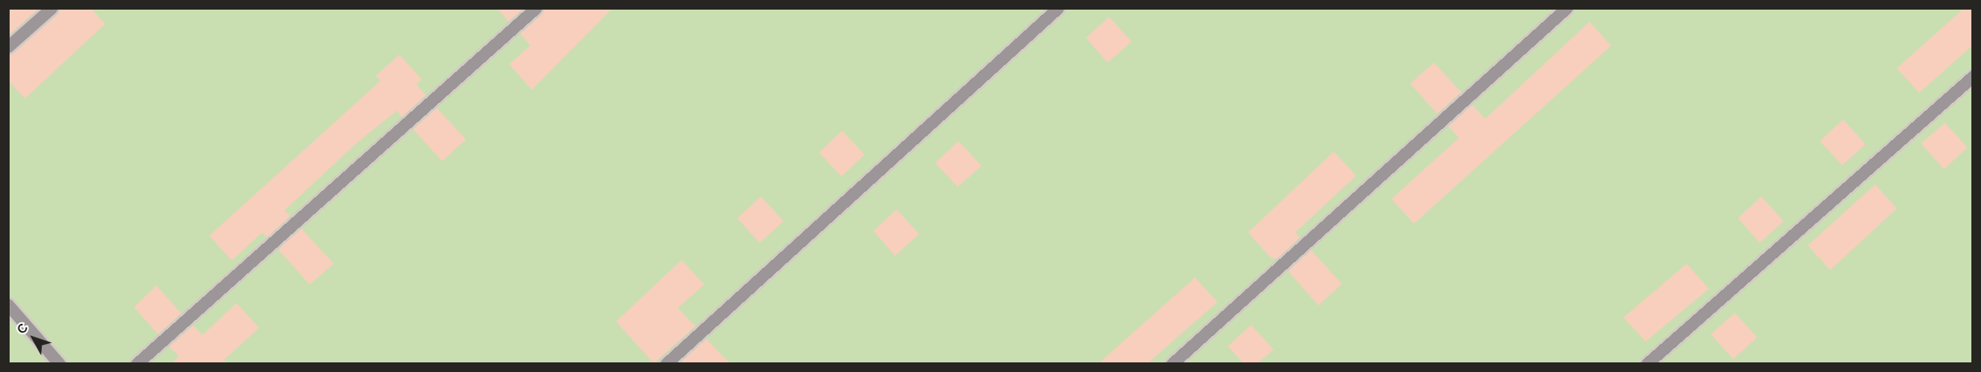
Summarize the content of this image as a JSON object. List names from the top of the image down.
{
  "north": "top left"
}
